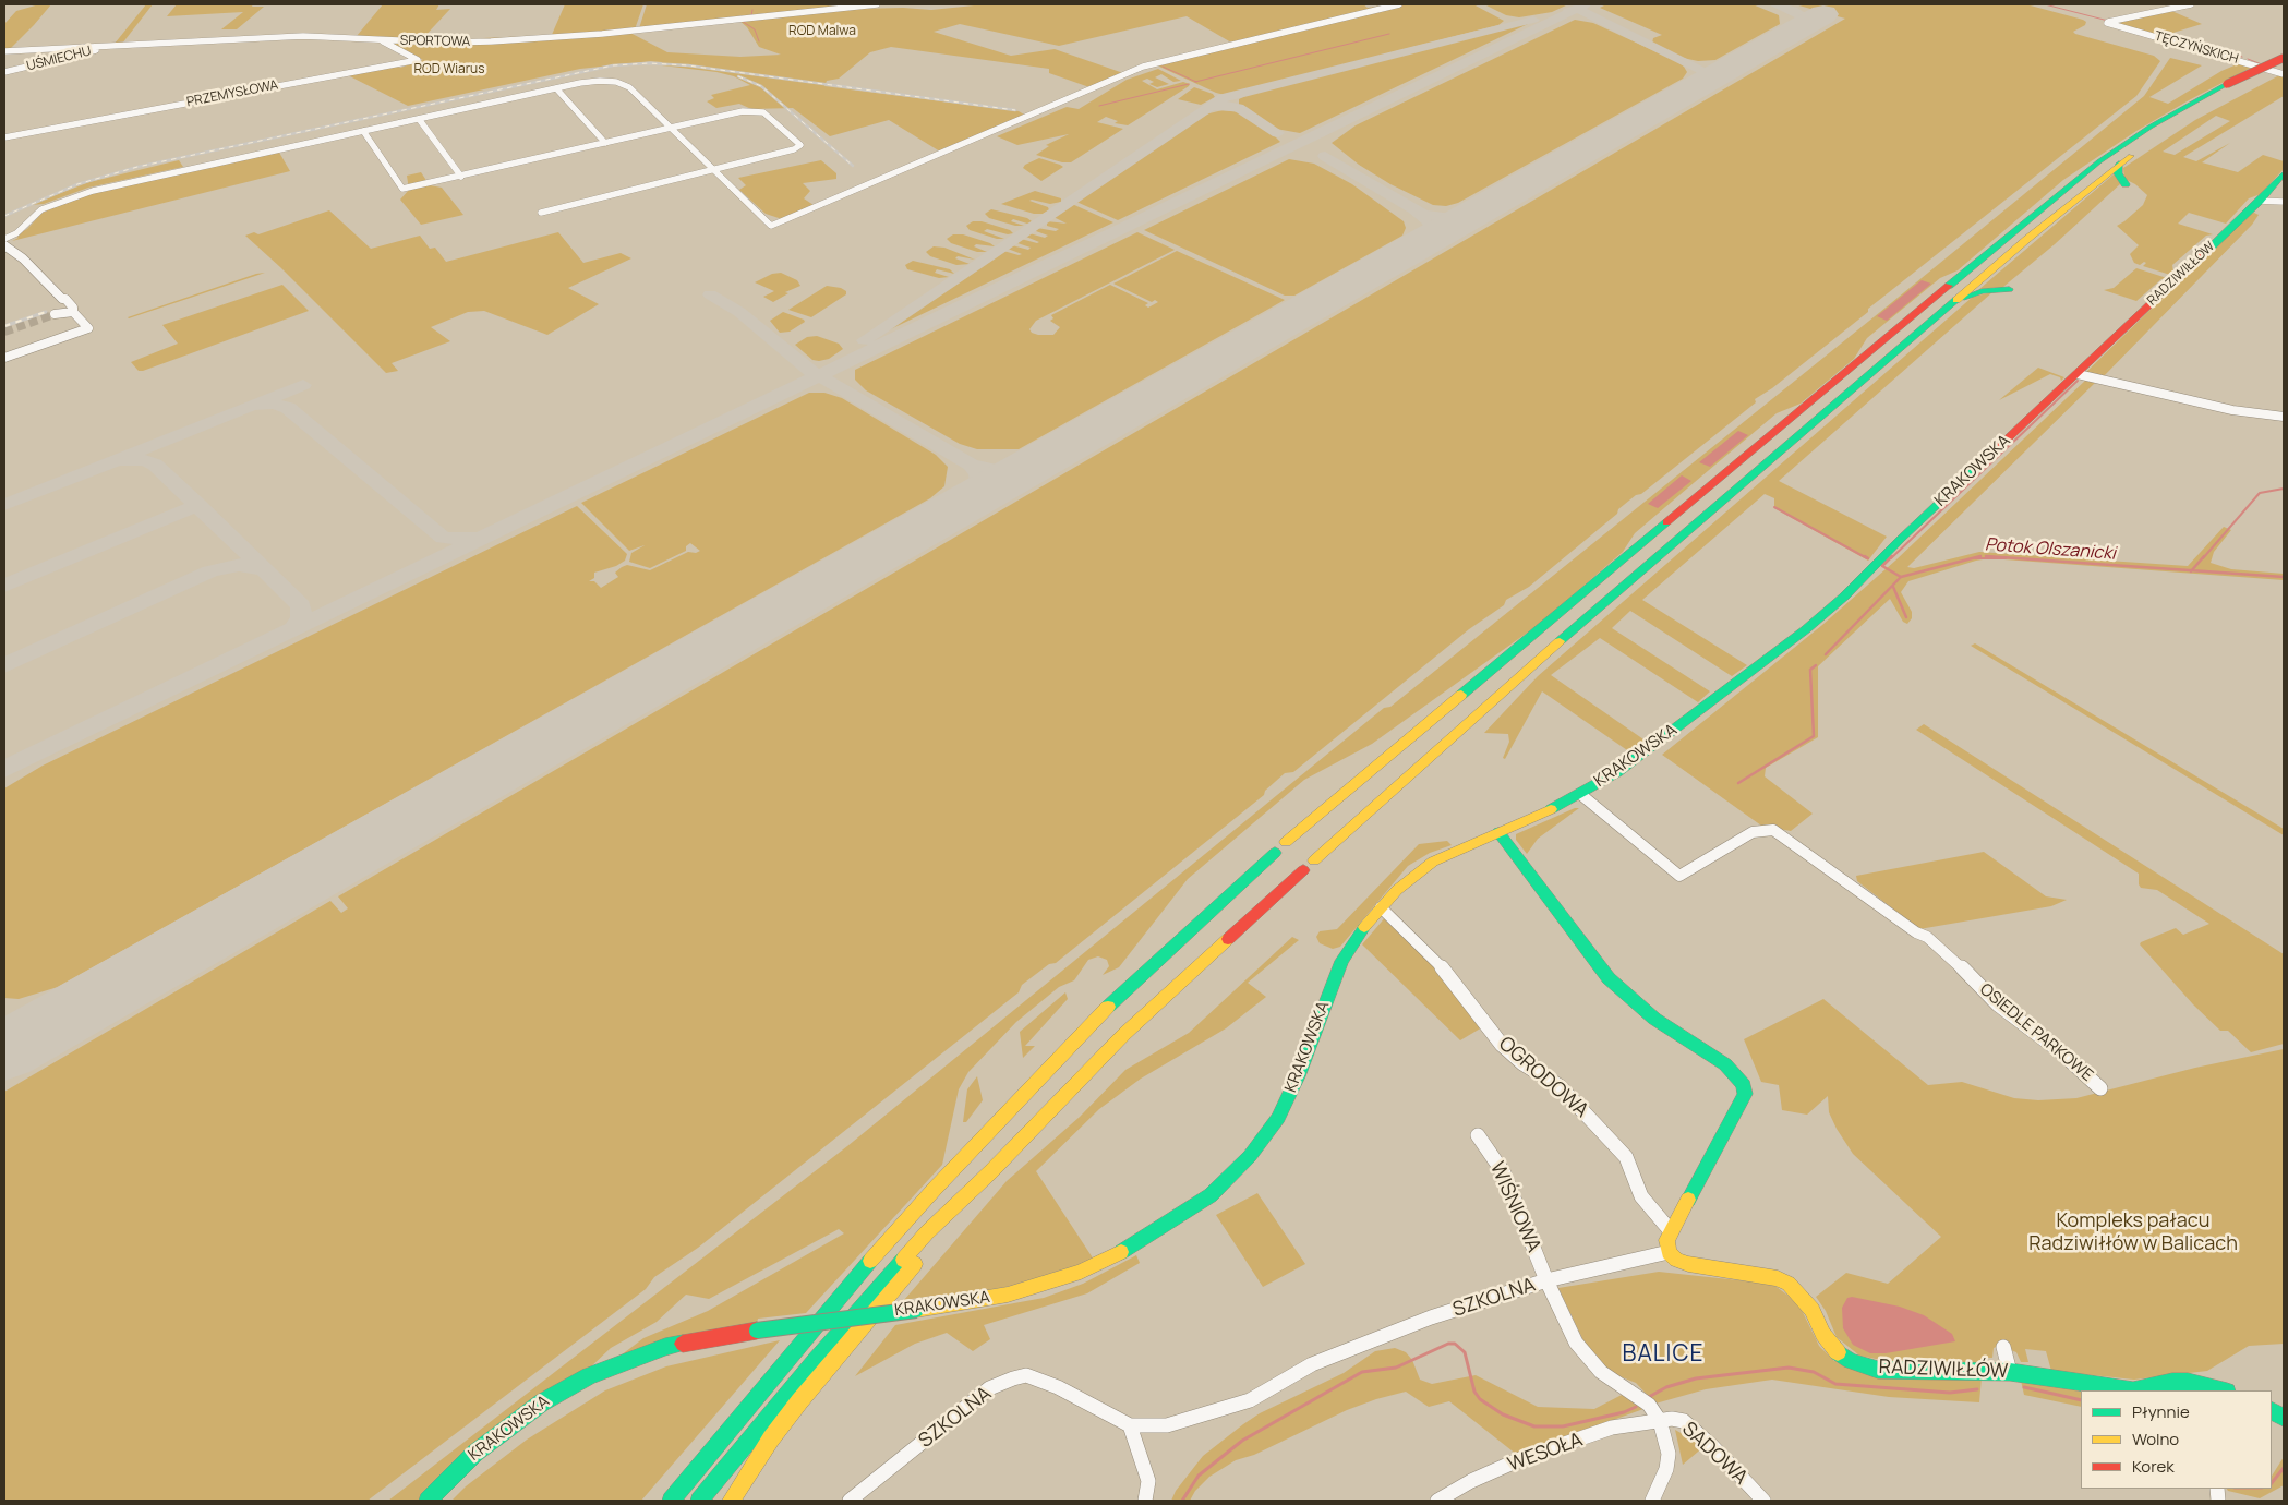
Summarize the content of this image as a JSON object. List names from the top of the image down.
{
  "streets": {
    "main road": ["RADZIWIŁŁÓW", "KRAKOWSKA"],
    "street": [
      "SPORTOWA",
      "TĘCZYŃSKICH",
      "UŚMIECHU",
      "PRZEMYSŁOWA",
      "OSIEDLE PARKOWE",
      "OGRODOWA",
      "WIŚNIOWA",
      "SZKOLNA",
      "WESOŁA",
      "SADOWA"
    ]
  },
  "crossings": [
    ["SPORTOWA", "UŚMIECHU"],
    ["SPORTOWA", "PRZEMYSŁOWA"],
    ["RADZIWIŁŁÓW", "KRAKOWSKA"],
    ["RADZIWIŁŁÓW", "SZKOLNA"],
    ["KRAKOWSKA", "OSIEDLE PARKOWE"],
    ["KRAKOWSKA", "OGRODOWA"],
    ["WIŚNIOWA", "SZKOLNA"],
    ["WIŚNIOWA", "WESOŁA"],
    ["WIŚNIOWA", "SADOWA"],
    ["WESOŁA", "SADOWA"]
  ],
  "districts": ["BALICE"],
  "water": ["Potok Olszanicki"],
  "parks": ["ROD Malwa", "ROD Wiarus", "Kompleks pałacu Radziwiłłów w Balicach"],
  "legend": ["Płynnie", "Wolno", "Korek"]
}
